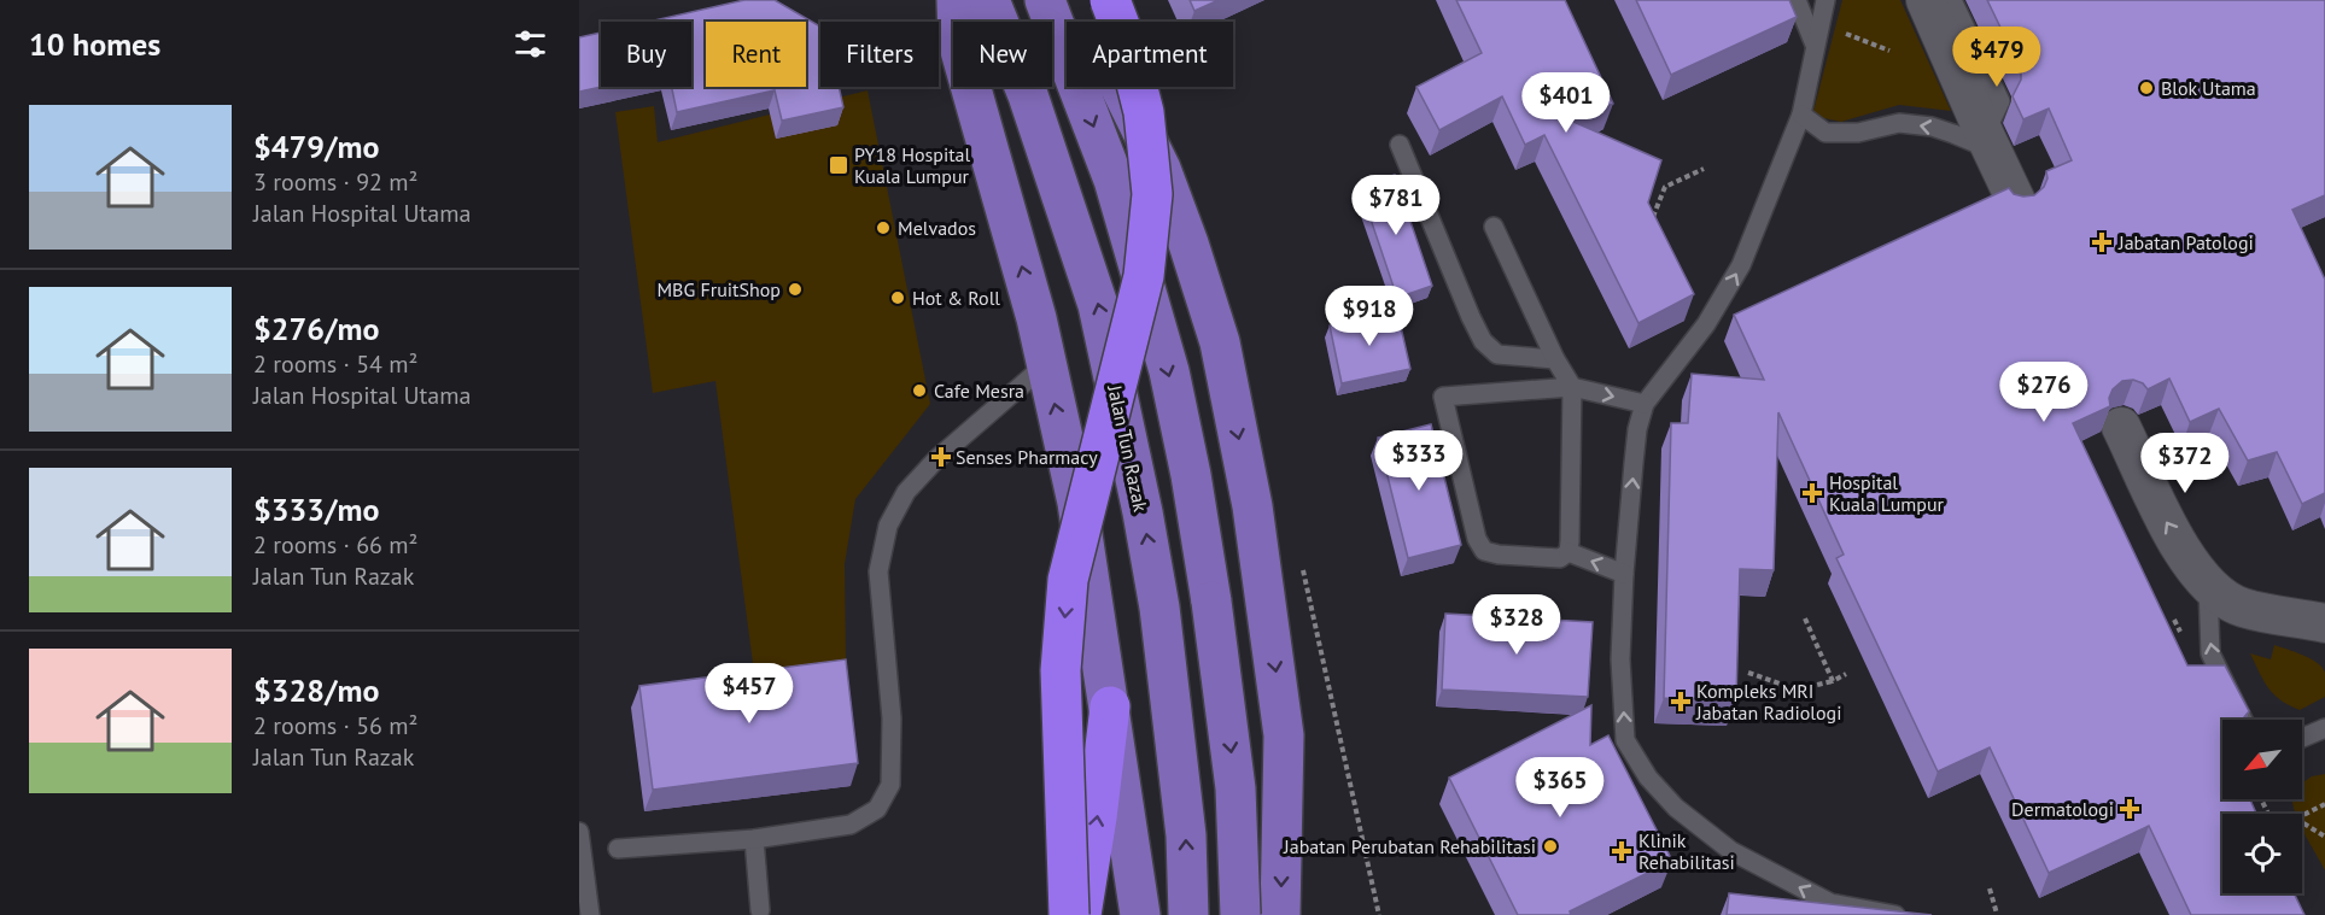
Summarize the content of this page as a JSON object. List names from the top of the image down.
{
  "streets": {
    "main road": ["Jalan Tun Razak"]
  },
  "places": {
    "other": [
      "Blok Utama",
      "Melvados",
      "MBG FruitShop",
      "Hot & Roll",
      "Cafe Mesra",
      "Jabatan Perubatan Rehabilitasi"
    ],
    "transit": ["PY18 Hospital Kuala Lumpur"],
    "health": [
      "Jabatan Patologi",
      "Senses Pharmacy",
      "Hospital Kuala Lumpur",
      "Kompleks MRI Jabatan Radiologi",
      "Dermatologi",
      "Klinik Rehabilitasi"
    ]
  },
  "north": "bottom left",
  "page": {
    "heading": "10 homes",
    "chip": [
      "Buy",
      "Rent",
      "Filters",
      "New",
      "Apartment"
    ],
    "price": [
      "$479",
      "$401",
      "$781",
      "$918",
      "$276",
      "$333",
      "$372",
      "$328",
      "$457",
      "$365"
    ],
    "list": [
      {
        "name": "$479/mo",
        "note": "3 rooms · 92 m² · Jalan Hospital Utama"
      },
      {
        "name": "$276/mo",
        "note": "2 rooms · 54 m² · Jalan Hospital Utama"
      },
      {
        "name": "$333/mo",
        "note": "2 rooms · 66 m² · Jalan Tun Razak"
      },
      {
        "name": "$328/mo",
        "note": "2 rooms · 56 m² · Jalan Tun Razak"
      }
    ]
  }
}
